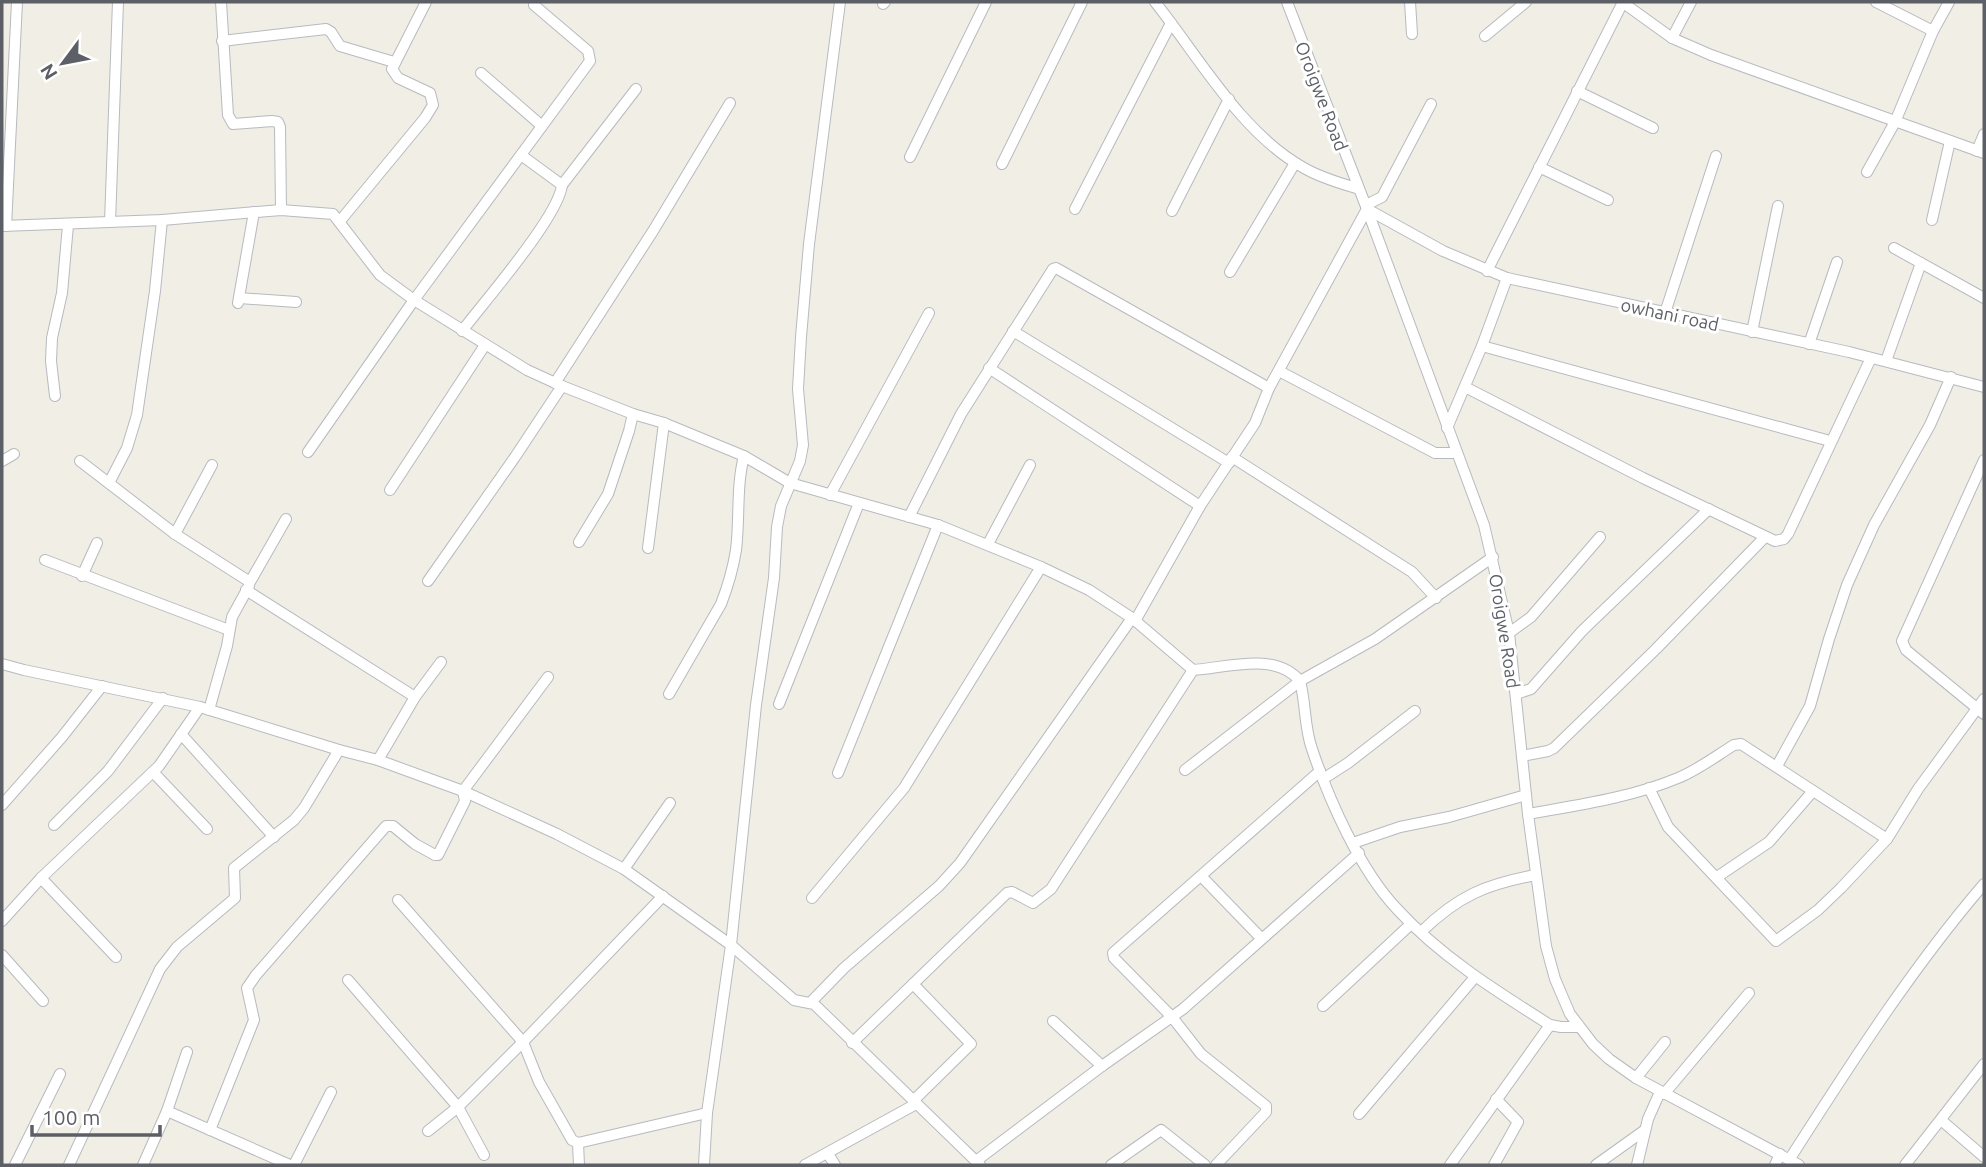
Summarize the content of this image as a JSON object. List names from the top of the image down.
{
  "streets": {
    "street": ["Oroigwe Road", "owhani road"]
  },
  "crossings": [
    ["Oroigwe Road", "owhani road"]
  ],
  "scale_bar": "100 m",
  "north": "bottom left"
}
